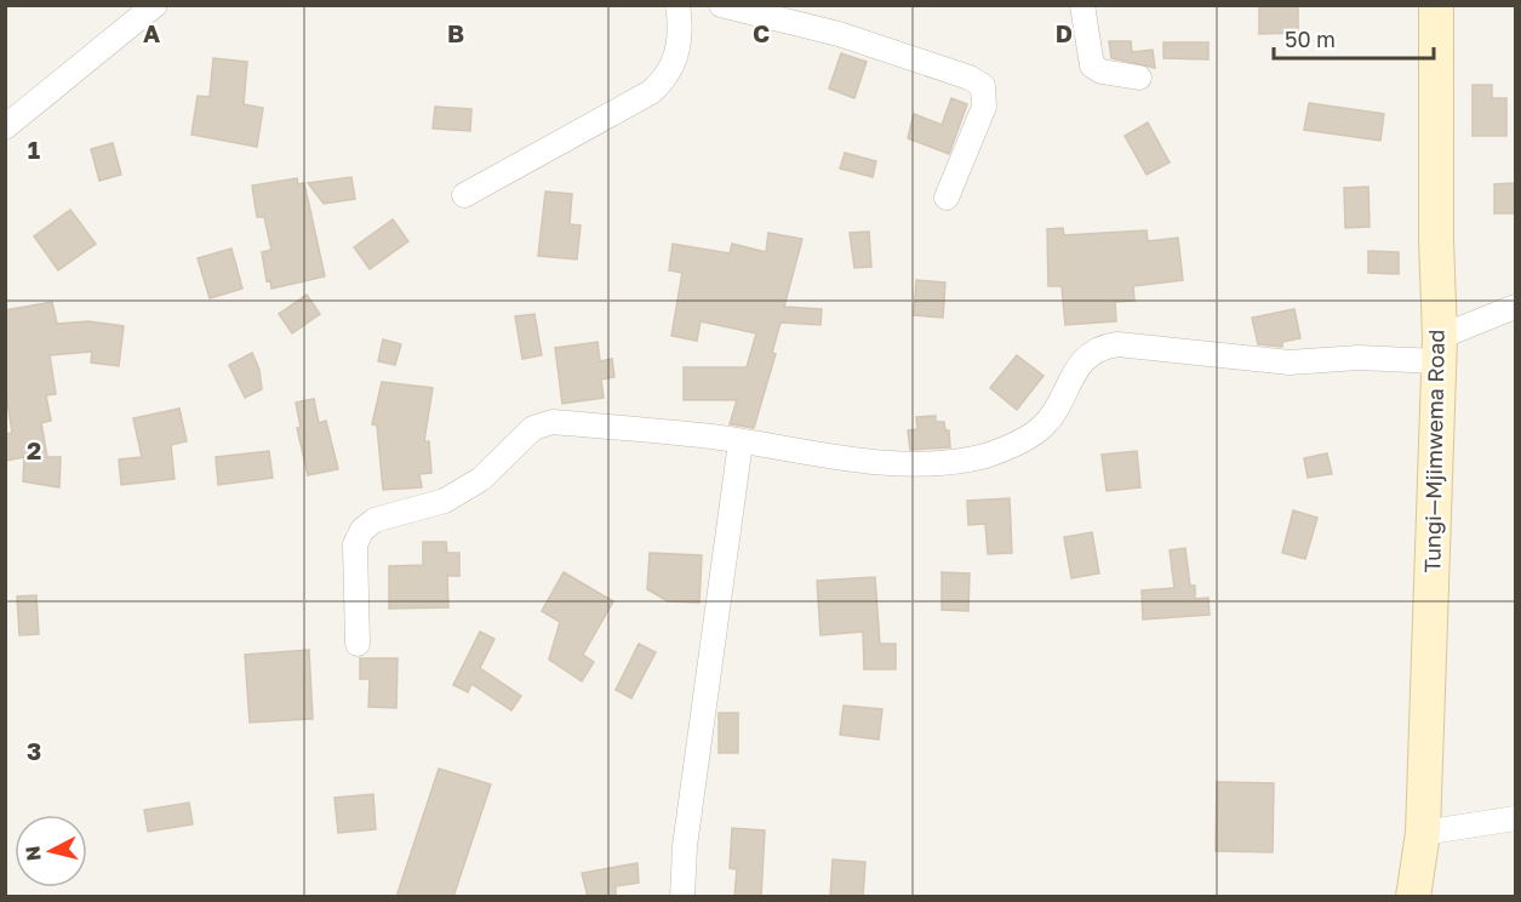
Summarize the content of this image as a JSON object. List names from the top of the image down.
{
  "streets": {
    "street": ["Tungi—Mjimwema Road"]
  },
  "scale_bar": "50 m",
  "north": "left",
  "grid": {
    "columns": [
      "A",
      "B",
      "C",
      "D"
    ],
    "rows": ["1", "2", "3"]
  }
}
